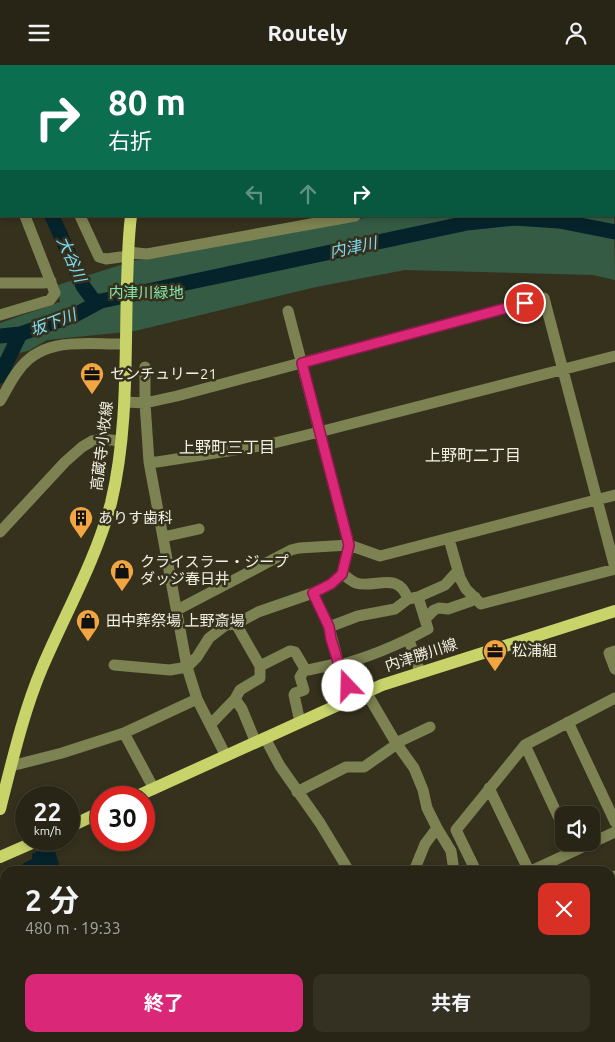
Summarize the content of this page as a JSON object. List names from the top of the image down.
{
  "streets": {
    "main road": ["高蔵寺小牧線", "内津勝川線"]
  },
  "districts": ["上野町三丁目", "上野町二丁目"],
  "water": ["内津川", "大谷川", "坂下川"],
  "parks": ["内津川緑地"],
  "places": {
    "office": ["センチュリー21", "松浦組"],
    "building": ["ありす歯科"],
    "shop": ["クライスラー・ジープ ダッジ春日井", "田中葬祭場 上野斎場"]
  },
  "page": {
    "header": "Routely",
    "turn": ["80 m", "右折"],
    "speed": "22 km/h",
    "limit": "30",
    "heading": ["2 分", "480 m · 19:33"],
    "buttons": ["終了", "共有"]
  }
}
